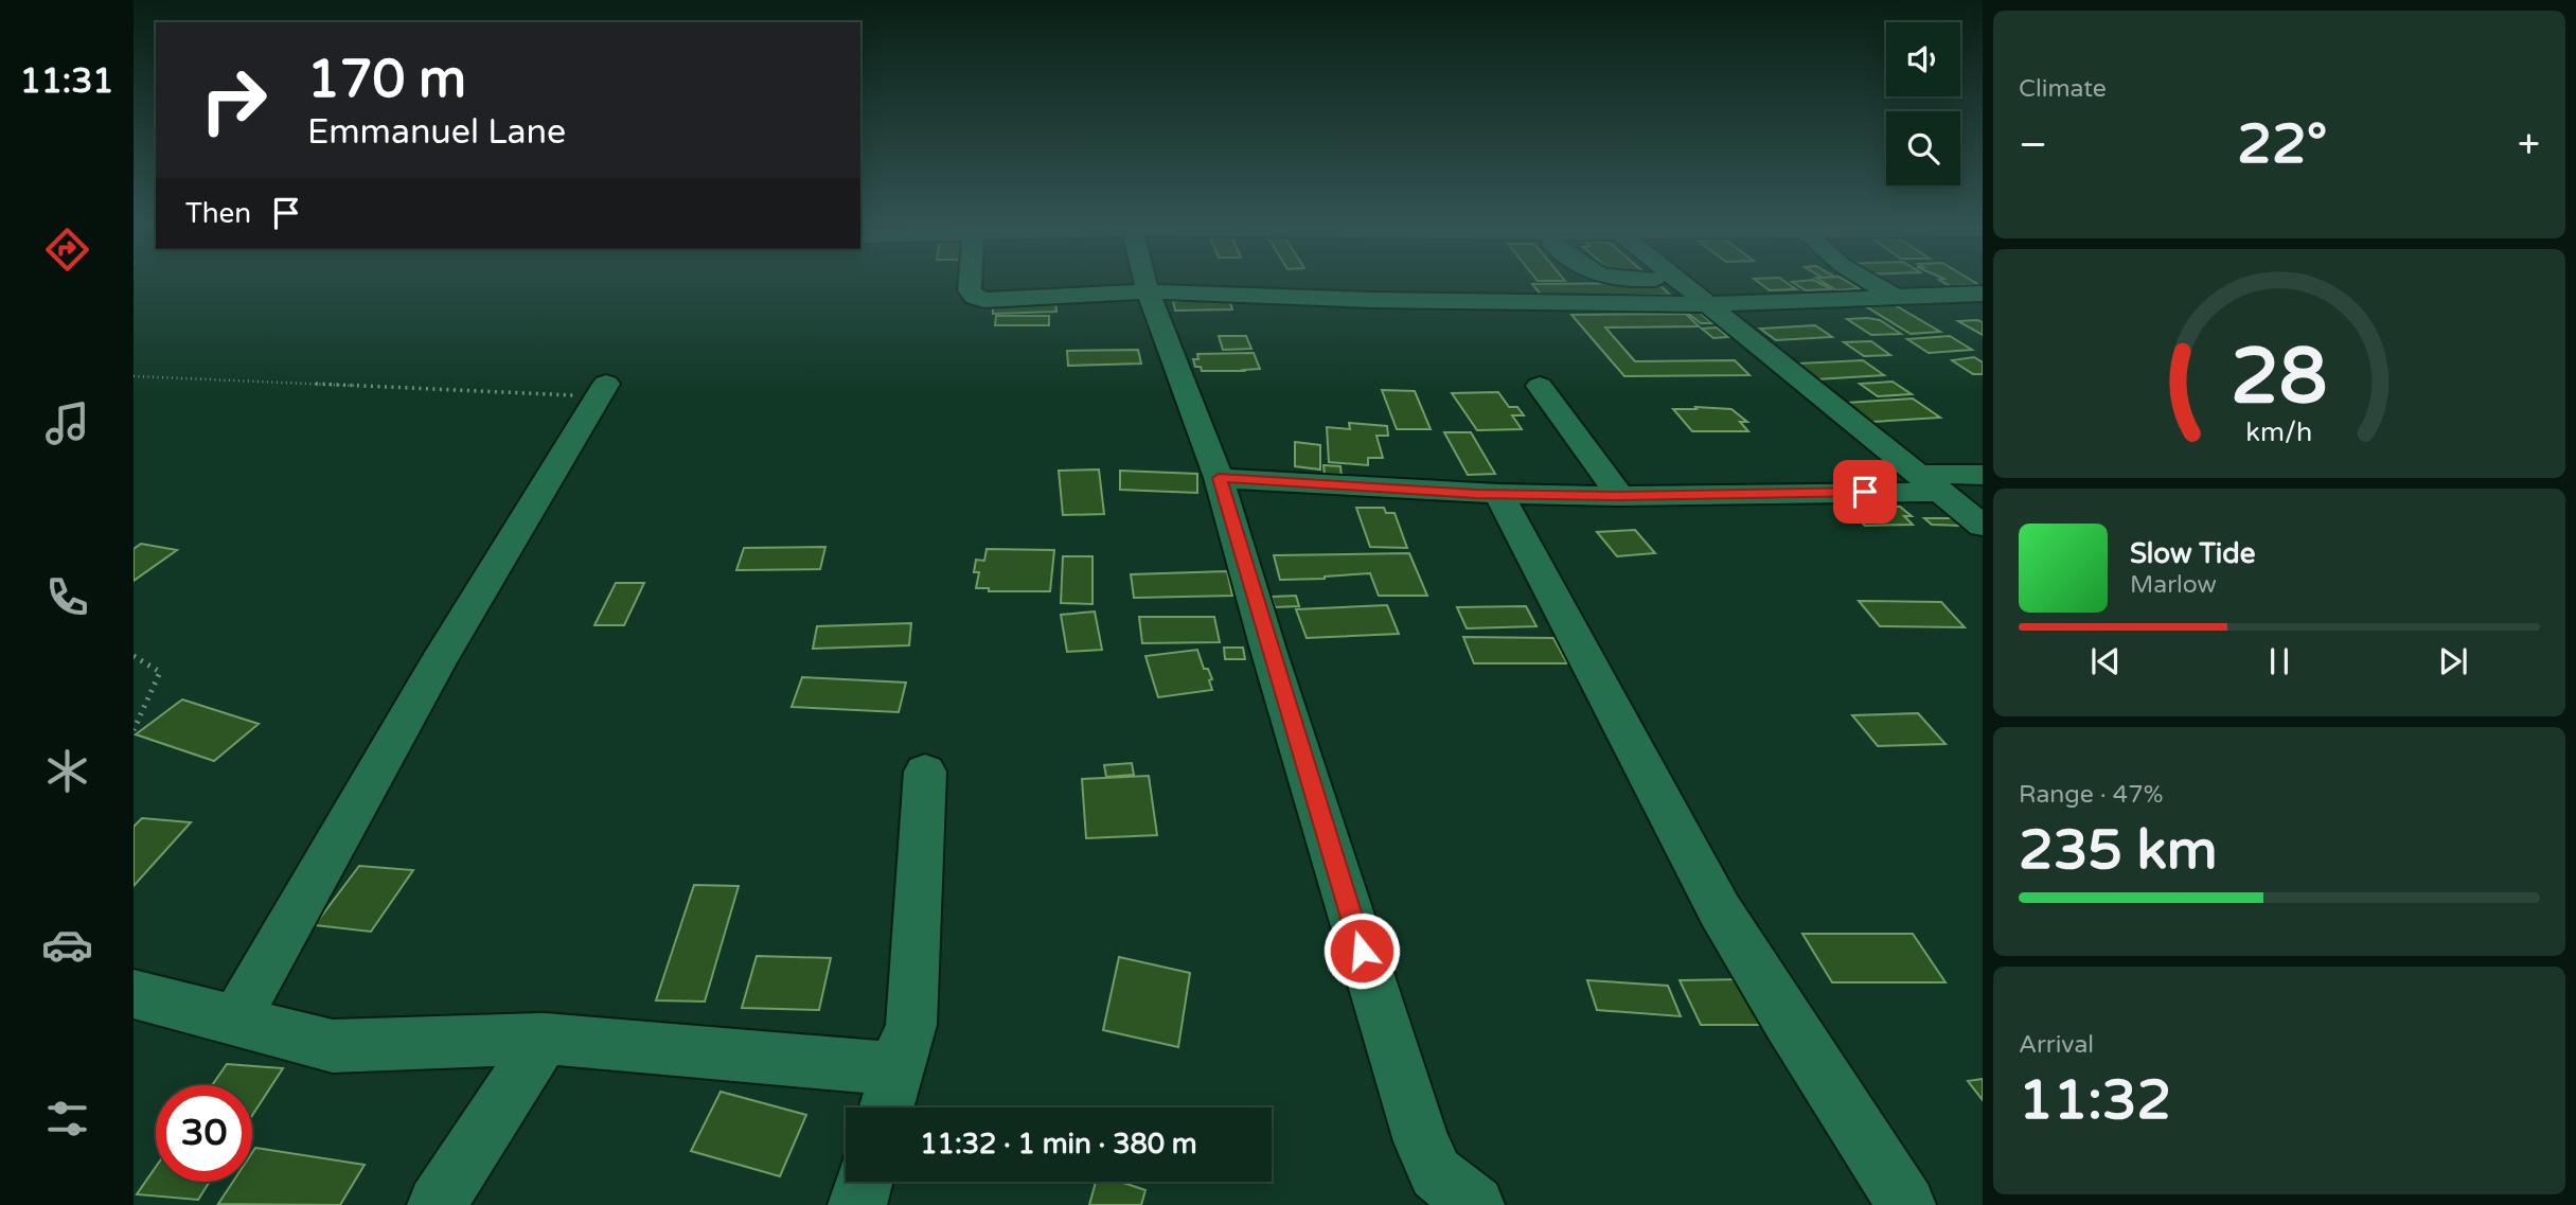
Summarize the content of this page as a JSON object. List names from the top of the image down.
{
  "page": {
    "tabs": "11:31",
    "tile": [
      "Climate",
      ["Range · 47%", "235 km"],
      ["Arrival", "11:32"]
    ],
    "turn": ["170 m", "Emmanuel Lane"],
    "heat": ["−", "22°", "+"],
    "then": "Then",
    "song": ["Slow Tide", "Marlow"],
    "limit": "30",
    "trip": "11:32 · 1 min · 380 m",
    "gauge": ["28", "km/h"]
  }
}
